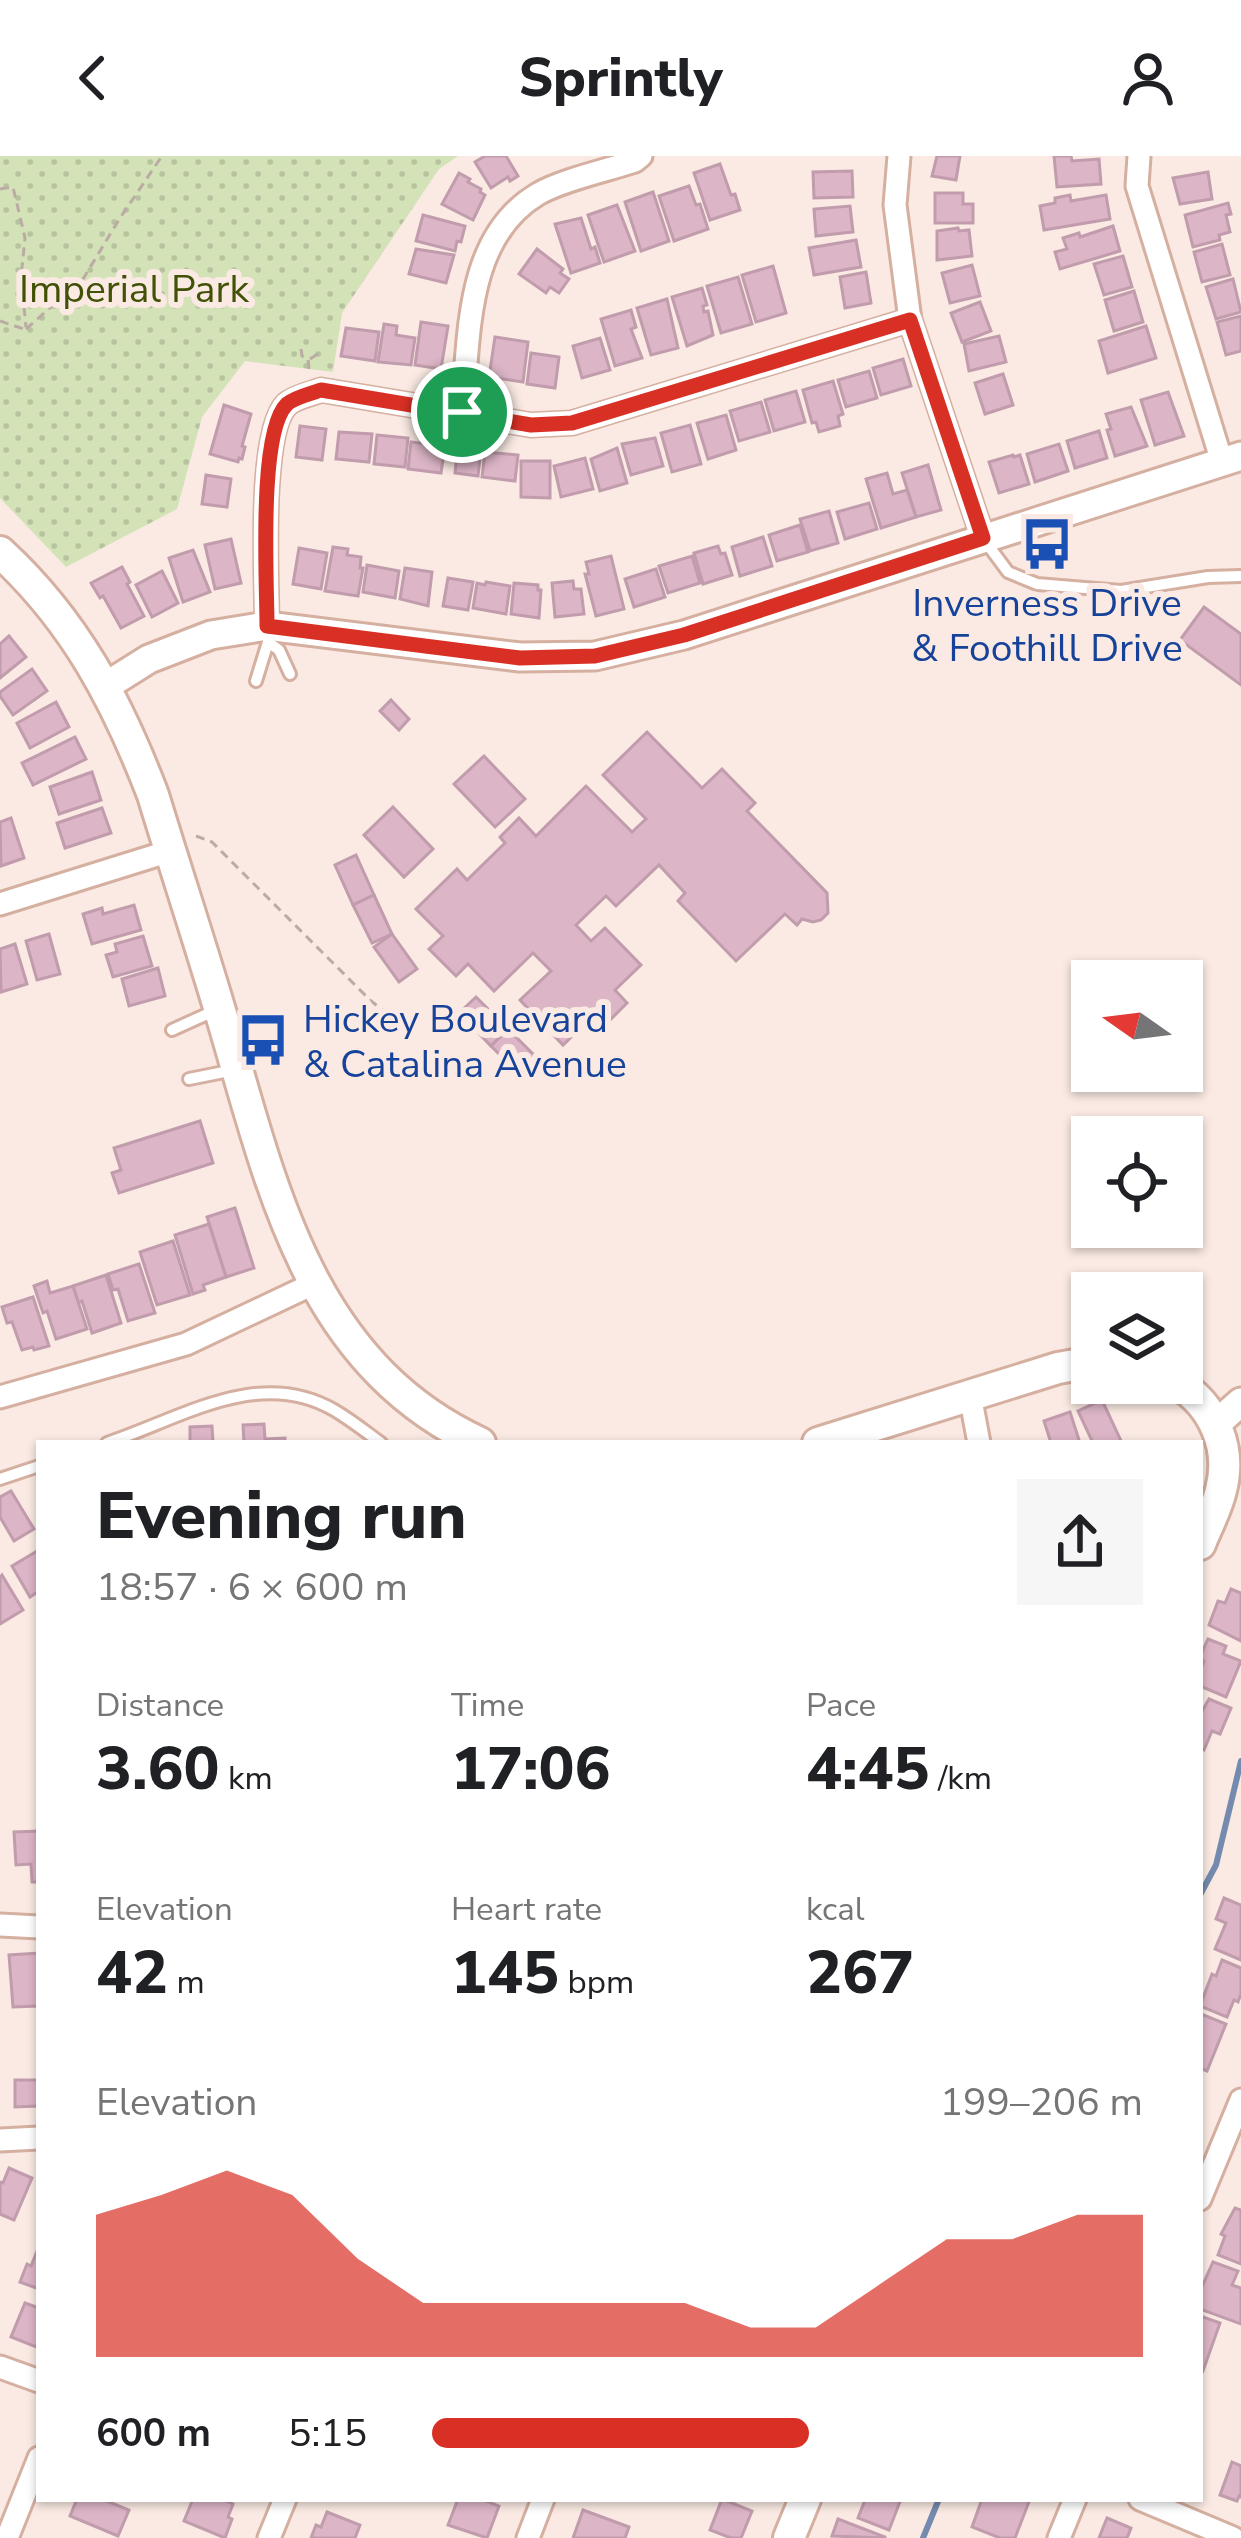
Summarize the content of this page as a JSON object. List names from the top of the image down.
{
  "parks": ["Imperial Park"],
  "places": {
    "bus stop": ["Inverness Drive & Foothill Drive", "Hickey Boulevard & Catalina Avenue"]
  },
  "north": "left",
  "page": {
    "header": "Sprintly",
    "heading": ["Evening run", "18:57 · 6 × 600 m"],
    "stats": [
      ["Distance", "3.60 km"],
      ["Time", "17:06"],
      ["Pace", "4:45 /km"],
      ["Elevation", "42 m"],
      ["Heart rate", "145 bpm"],
      ["kcal", "267"]
    ],
    "chart": ["Elevation", "199–206 m"],
    "list": [
      {
        "name": "600 m",
        "note": "5:15"
      }
    ]
  }
}
